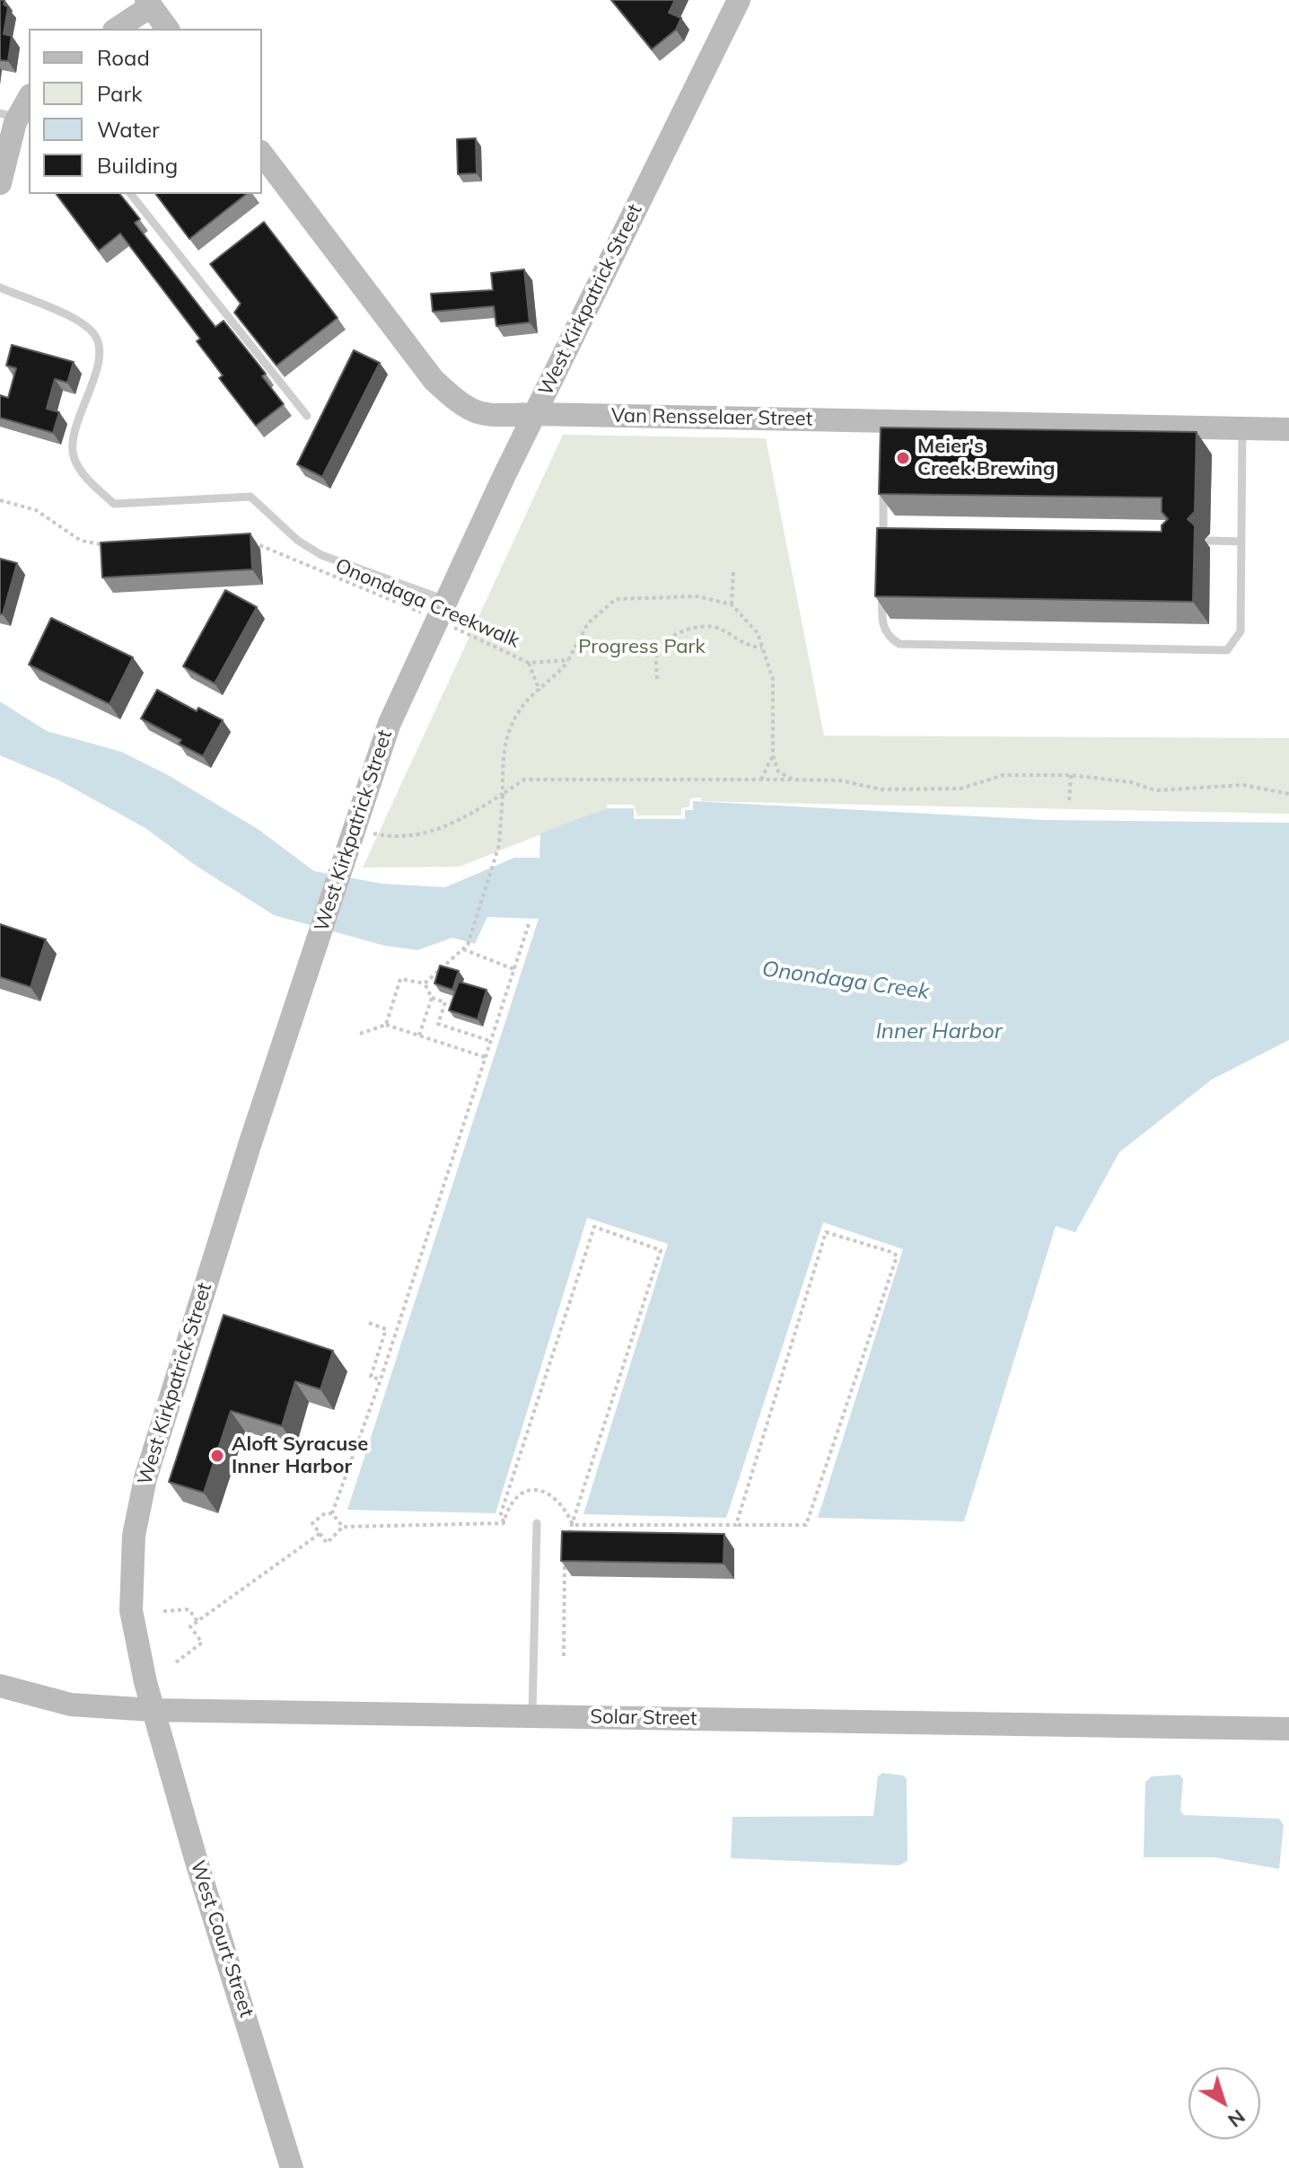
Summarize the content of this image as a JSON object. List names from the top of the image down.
{
  "streets": {
    "street": [
      "West Kirkpatrick Street",
      "Van Rensselaer Street",
      "Solar Street",
      "West Court Street"
    ],
    "path": ["Onondaga Creekwalk"]
  },
  "crossings": [
    ["West Kirkpatrick Street", "Van Rensselaer Street"],
    ["West Kirkpatrick Street", "Onondaga Creekwalk"],
    ["West Kirkpatrick Street", "Solar Street"],
    ["West Kirkpatrick Street", "West Court Street"],
    ["Solar Street", "West Court Street"]
  ],
  "water": ["Onondaga Creek", "Inner Harbor"],
  "parks": ["Progress Park"],
  "places": ["Meier's Creek Brewing", "Aloft Syracuse Inner Harbor"],
  "legend": [
    "Road",
    "Park",
    "Water",
    "Building"
  ],
  "north": "bottom right"
}
